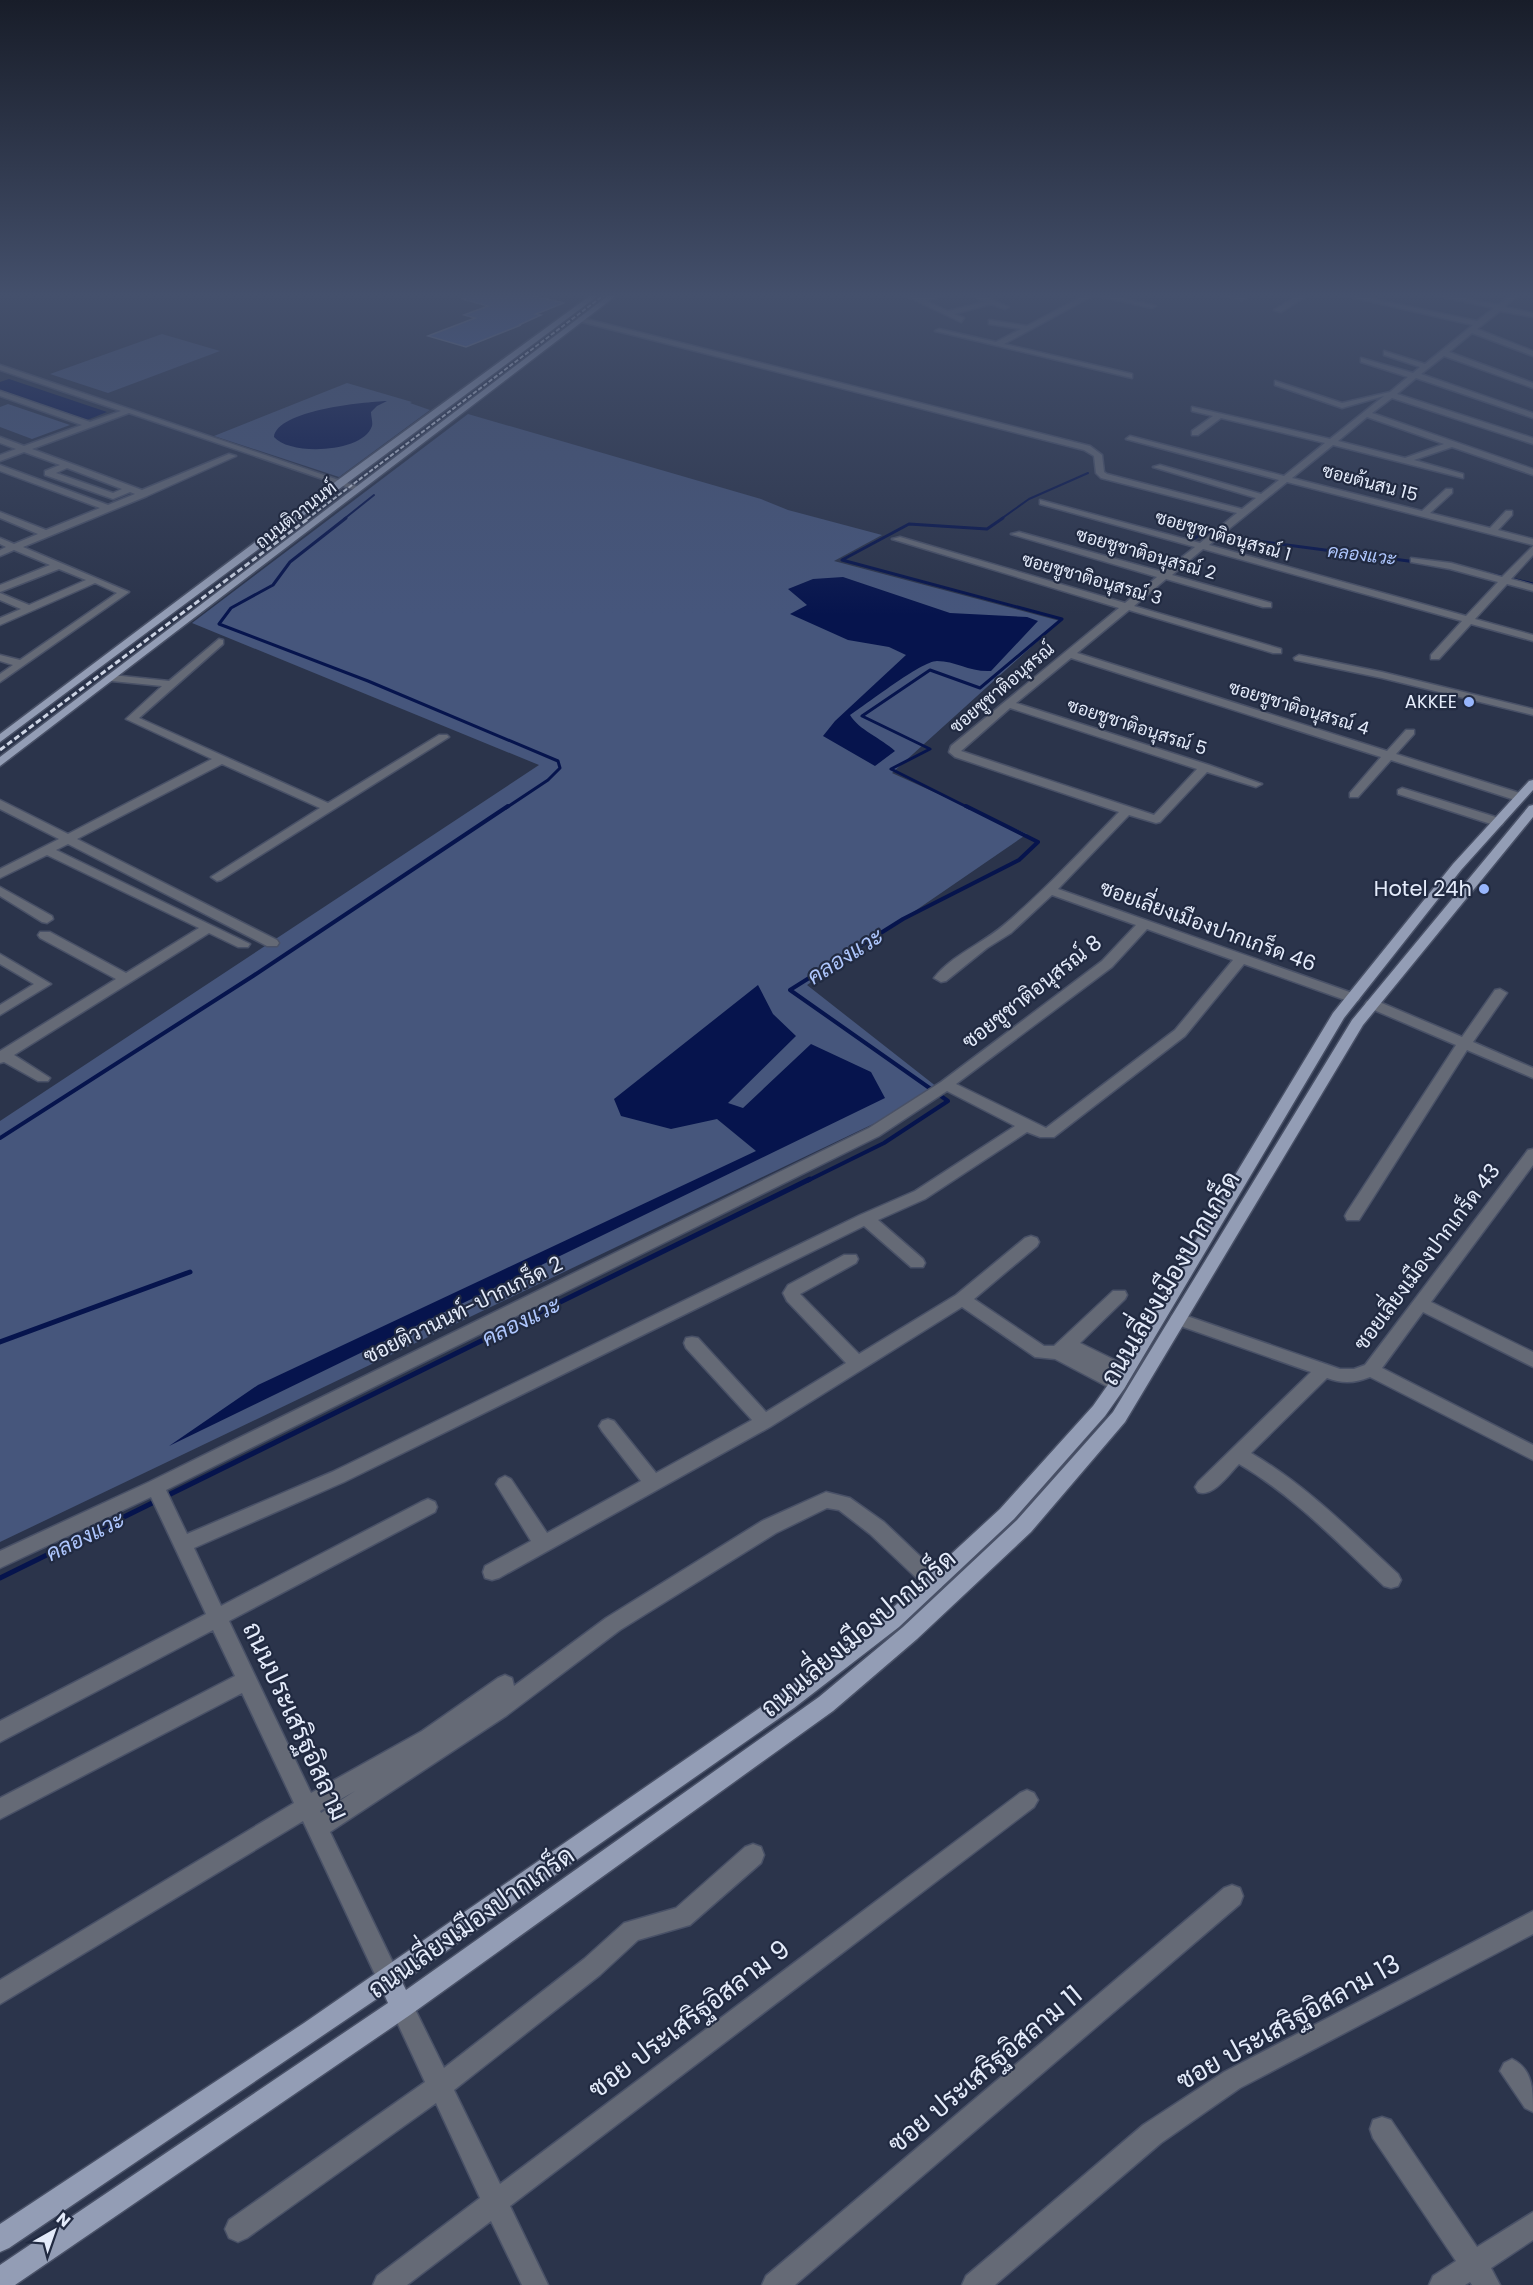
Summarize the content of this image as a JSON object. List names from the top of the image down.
{
  "streets": {
    "main road": ["ถนนติวานนท์", "ถนนเลี่ยงเมืองปากเกร็ด"],
    "street": [
      "ซอยต้นสน 15",
      "ซอยชูชาติอนุสรณ์ 1",
      "ซอยชูชาติอนุสรณ์ 2",
      "ซอยชูชาติอนุสรณ์ 3",
      "ซอยชูชาติอนุสรณ์",
      "ซอยชูชาติอนุสรณ์ 4",
      "ซอยชูชาติอนุสรณ์ 5",
      "ซอยเลี่ยงเมืองปากเกร็ด 46",
      "ซอยชูชาติอนุสรณ์ 8",
      "ซอยเลี่ยงเมืองปากเกร็ด 43",
      "ซอยติวานนท์-ปากเกร็ด 2",
      "ถนนประเสริฐอิสลาม",
      "ซอย ประเสริฐอิสลาม 9",
      "ซอย ประเสริฐอิสลาม 13",
      "ซอย ประเสริฐอิสลาม 11"
    ]
  },
  "crossings": [
    ["ซอยต้นสน 15", "ซอยชูชาติอนุสรณ์"],
    ["ซอยชูชาติอนุสรณ์ 1", "ซอยชูชาติอนุสรณ์"],
    ["ซอยชูชาติอนุสรณ์ 2", "ซอยชูชาติอนุสรณ์"],
    ["ซอยชูชาติอนุสรณ์ 3", "ซอยชูชาติอนุสรณ์"],
    ["ซอยชูชาติอนุสรณ์", "ซอยชูชาติอนุสรณ์ 4"],
    ["ซอยชูชาติอนุสรณ์", "ซอยชูชาติอนุสรณ์ 5"],
    ["ซอยชูชาติอนุสรณ์ 4", "ถนนเลี่ยงเมืองปากเกร็ด"],
    ["ซอยเลี่ยงเมืองปากเกร็ด 46", "ซอยชูชาติอนุสรณ์ 8"],
    ["ซอยเลี่ยงเมืองปากเกร็ด 46", "ถนนเลี่ยงเมืองปากเกร็ด"],
    ["ซอยชูชาติอนุสรณ์ 8", "ซอยติวานนท์-ปากเกร็ด 2"],
    ["ซอยเลี่ยงเมืองปากเกร็ด 43", "ถนนเลี่ยงเมืองปากเกร็ด"],
    ["ถนนเลี่ยงเมืองปากเกร็ด", "ถนนประเสริฐอิสลาม"],
    ["ซอยติวานนท์-ปากเกร็ด 2", "ถนนประเสริฐอิสลาม"]
  ],
  "water": ["คลองแวะ"],
  "places": ["AKKEE", "Hotel 24h"],
  "north": "top right"
}
